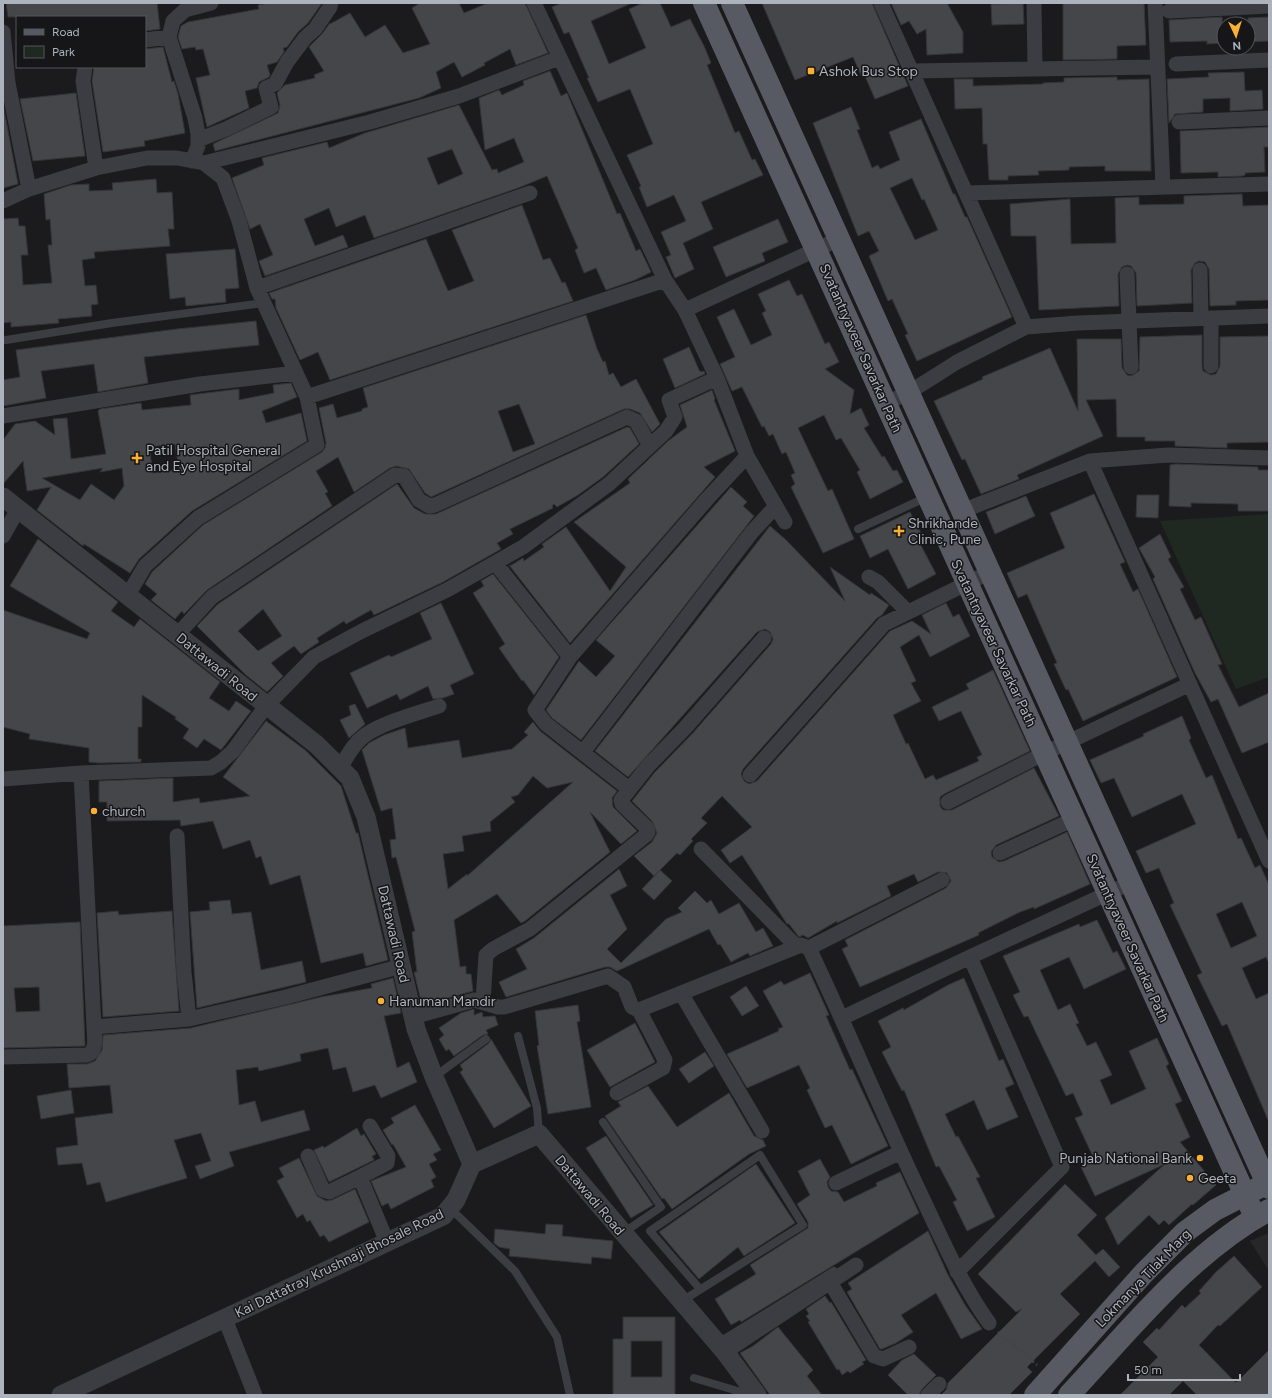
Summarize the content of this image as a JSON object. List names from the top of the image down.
{
  "streets": {
    "main road": ["Svatantryaveer Savarkar Path", "Lokmanya Tilak Marg"],
    "street": ["Dattawadi Road", "Kai Dattatray Krushnaji Bhosale Road"]
  },
  "crossings": [
    ["Svatantryaveer Savarkar Path", "Lokmanya Tilak Marg"],
    ["Dattawadi Road", "Kai Dattatray Krushnaji Bhosale Road"]
  ],
  "places": {
    "transit": ["Ashok Bus Stop"],
    "health": ["Patil Hospital General and Eye Hospital", "Shrikhande Clinic, Pune"],
    "other": [
      "church",
      "Hanuman Mandir",
      "Punjab National Bank",
      "Geeta"
    ]
  },
  "legend": ["Road", "Park"],
  "scale_bar": "50 m",
  "north": "bottom"
}
